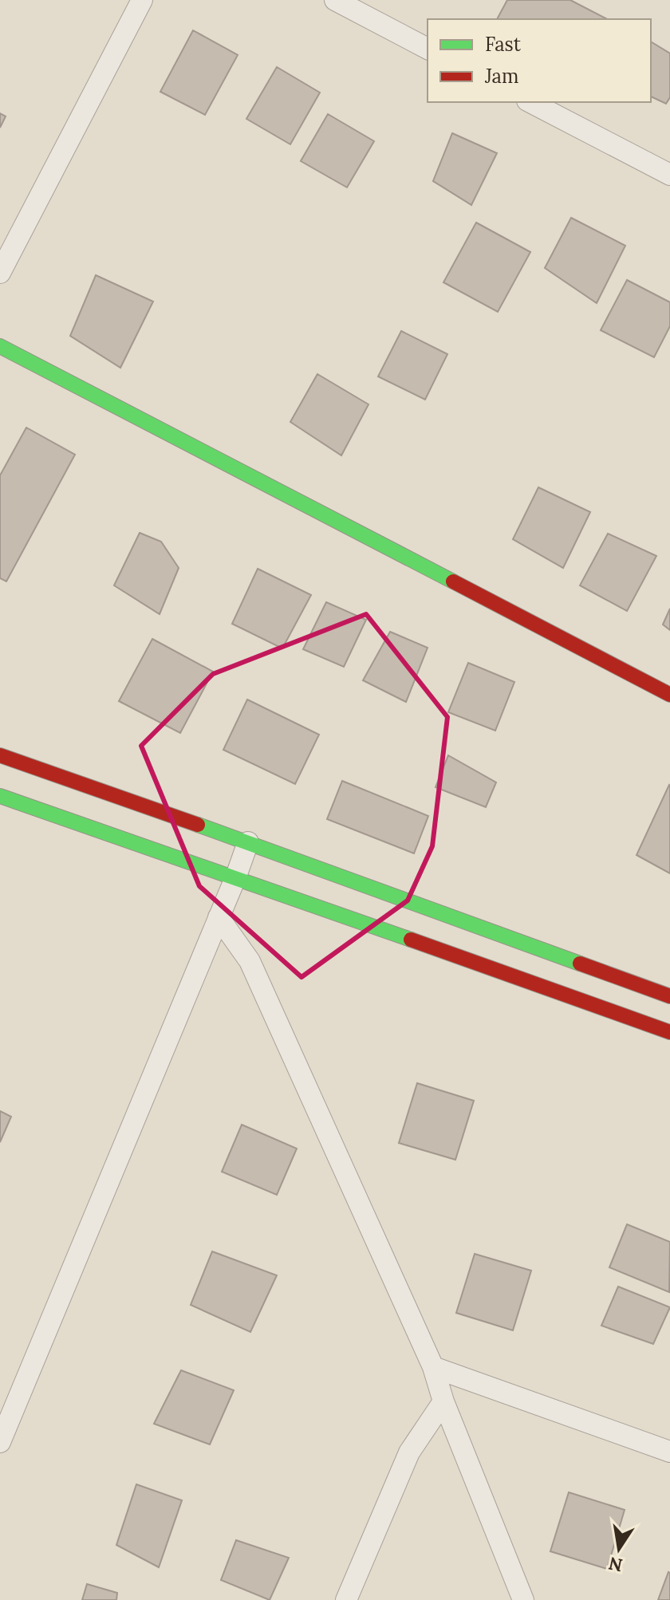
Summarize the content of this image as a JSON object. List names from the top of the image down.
{
  "legend": ["Fast", "Jam"],
  "north": "bottom"
}
